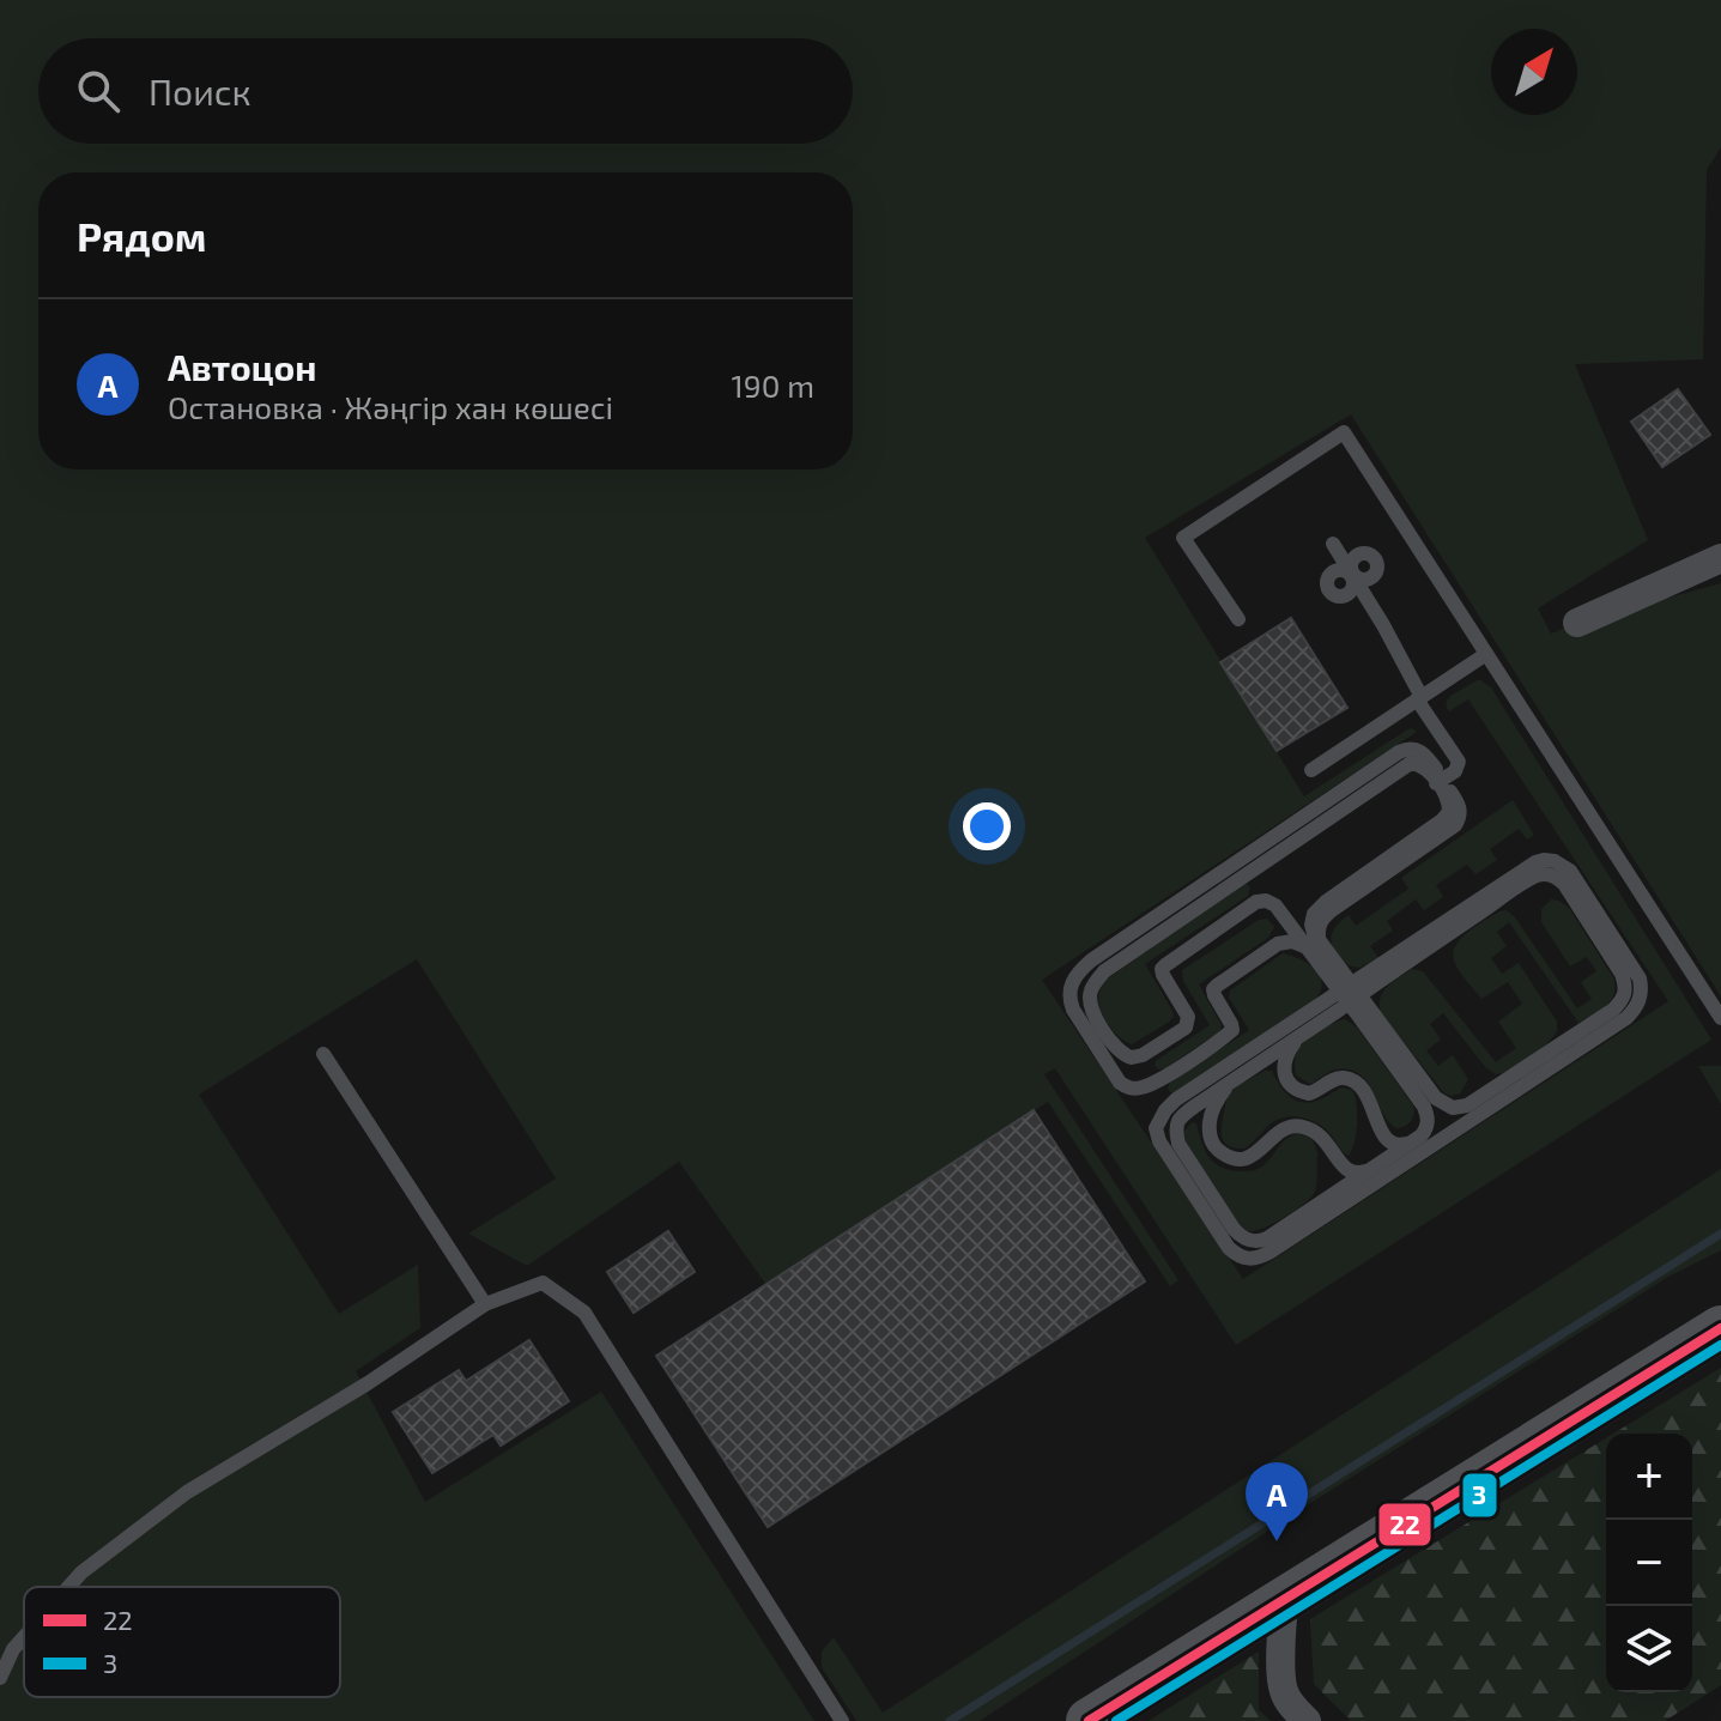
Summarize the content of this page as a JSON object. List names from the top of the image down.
{
  "lines": ["transit line 22", "transit line 3"],
  "legend": ["22", "3"],
  "north": "top right",
  "page": {
    "search": "Поиск",
    "heading": "Рядом",
    "list": [
      {
        "mark": "A",
        "name": "Автоцон",
        "note": "Остановка · Жәңгір хан көшесі",
        "value": "190 m"
      }
    ],
    "map_buttons": ["+", "−"],
    "pins": "A"
  }
}
